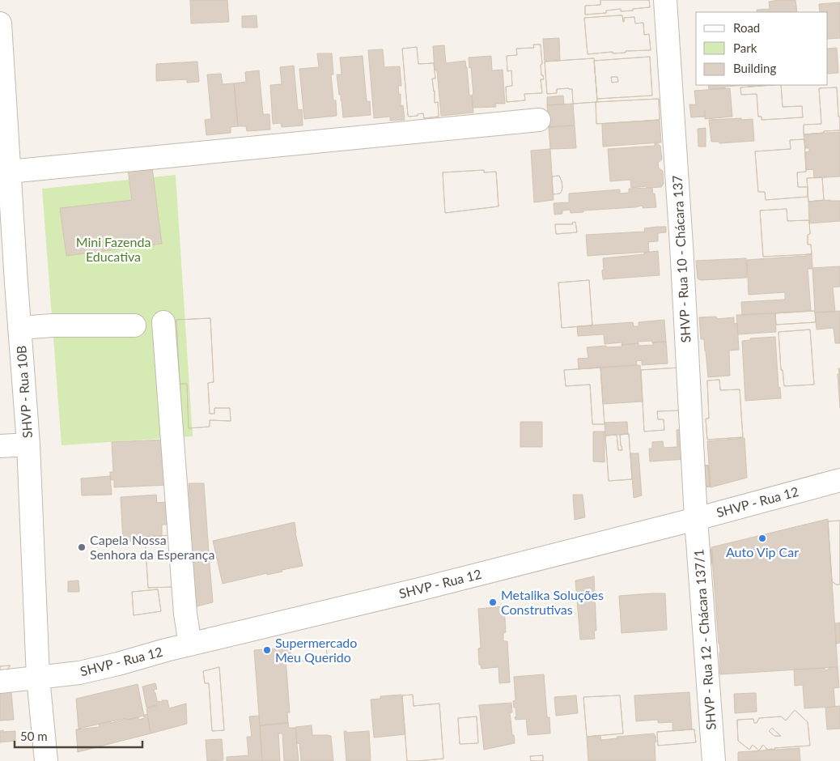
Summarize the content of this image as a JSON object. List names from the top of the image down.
{
  "streets": {
    "street": [
      "SHVP - Rua 10 - Chácara 137",
      "SHVP - Rua 10B",
      "SHVP - Rua 12",
      "SHVP - Rua 12 - Chácara 137/1"
    ]
  },
  "crossings": [
    ["SHVP - Rua 10 - Chácara 137", "SHVP - Rua 12"],
    ["SHVP - Rua 10 - Chácara 137", "SHVP - Rua 12 - Chácara 137/1"],
    ["SHVP - Rua 10B", "SHVP - Rua 12"],
    ["SHVP - Rua 12", "SHVP - Rua 12 - Chácara 137/1"]
  ],
  "parks": ["Mini Fazenda Educativa"],
  "places": [
    "Auto Vip Car",
    "Capela Nossa Senhora da Esperança",
    "Metalika Soluções Construtivas",
    "Supermercado Meu Querido"
  ],
  "legend": ["Road", "Park", "Building"],
  "scale_bar": "50 m"
}
